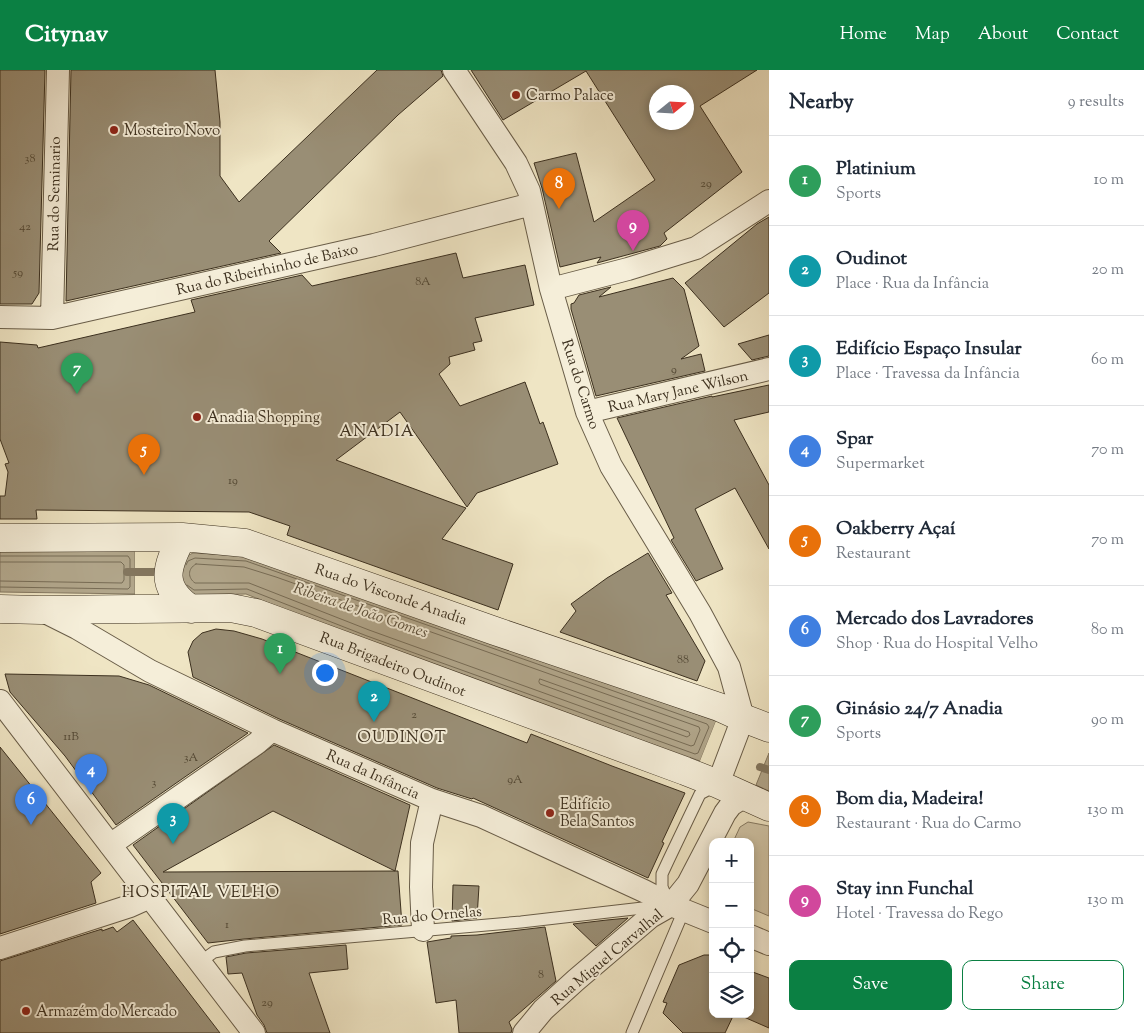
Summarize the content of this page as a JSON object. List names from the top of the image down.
{
  "streets": {
    "main road": ["Rua do Visconde Anadia", "Rua Brigadeiro Oudinot"],
    "street": [
      "Rua do Seminario",
      "Rua do Ribeirhinho de Baixo",
      "Rua do Carmo",
      "Rua Mary Jane Wilson",
      "Rua da Infância",
      "Rua Miguel Carvalhal"
    ],
    "lane": ["Rua do Ornelas"]
  },
  "crossings": [
    ["Rua do Seminario", "Rua do Ribeirhinho de Baixo"],
    ["Rua do Ribeirhinho de Baixo", "Rua do Carmo"],
    ["Rua do Carmo", "Rua Mary Jane Wilson"],
    ["Rua do Carmo", "Rua do Visconde Anadia"],
    ["Rua Brigadeiro Oudinot", "Rua da Infância"],
    ["Rua da Infância", "Rua do Ornelas"],
    ["Rua da Infância", "Rua Miguel Carvalhal"],
    ["Rua do Ornelas", "Rua Miguel Carvalhal"]
  ],
  "districts": ["ANADIA", "OUDINOT", "HOSPITAL VELHO"],
  "water": ["Ribeira de João Gomes"],
  "places": [
    "Carmo Palace",
    "Mosteiro Novo",
    "Anadia Shopping",
    "Edifício Bela Santos",
    "Armazém do Mercado"
  ],
  "house_numbers": [
    "38",
    "29",
    "42",
    "59",
    "8A",
    "9",
    "19",
    "88",
    "2",
    "11B",
    "3A",
    "9A",
    "3",
    "1",
    "8",
    "29"
  ],
  "north": "right",
  "page": {
    "header": "Citynav",
    "nav": [
      "Home",
      "Map",
      "About",
      "Contact"
    ],
    "heading": ["Nearby", "9 results"],
    "list": [
      {
        "mark": "1",
        "name": "Platinium",
        "note": "Sports",
        "value": "10 m"
      },
      {
        "mark": "2",
        "name": "Oudinot",
        "note": "Place · Rua da Infância",
        "value": "20 m"
      },
      {
        "mark": "3",
        "name": "Edifício Espaço Insular",
        "note": "Place · Travessa da Infância",
        "value": "60 m"
      },
      {
        "mark": "4",
        "name": "Spar",
        "note": "Supermarket",
        "value": "70 m"
      },
      {
        "mark": "5",
        "name": "Oakberry Açaí",
        "note": "Restaurant",
        "value": "70 m"
      },
      {
        "mark": "6",
        "name": "Mercado dos Lavradores",
        "note": "Shop · Rua do Hospital Velho",
        "value": "80 m"
      },
      {
        "mark": "7",
        "name": "Ginásio 24/7 Anadia",
        "note": "Sports",
        "value": "90 m"
      },
      {
        "mark": "8",
        "name": "Bom dia, Madeira!",
        "note": "Restaurant · Rua do Carmo",
        "value": "130 m"
      },
      {
        "mark": "9",
        "name": "Stay inn Funchal",
        "note": "Hotel · Travessa do Rego",
        "value": "130 m"
      }
    ],
    "pins": [
      "8",
      "9",
      "7",
      "5",
      "1",
      "2",
      "4",
      "6",
      "3"
    ],
    "map_buttons": ["+", "−"],
    "buttons": ["Save", "Share"]
  }
}
